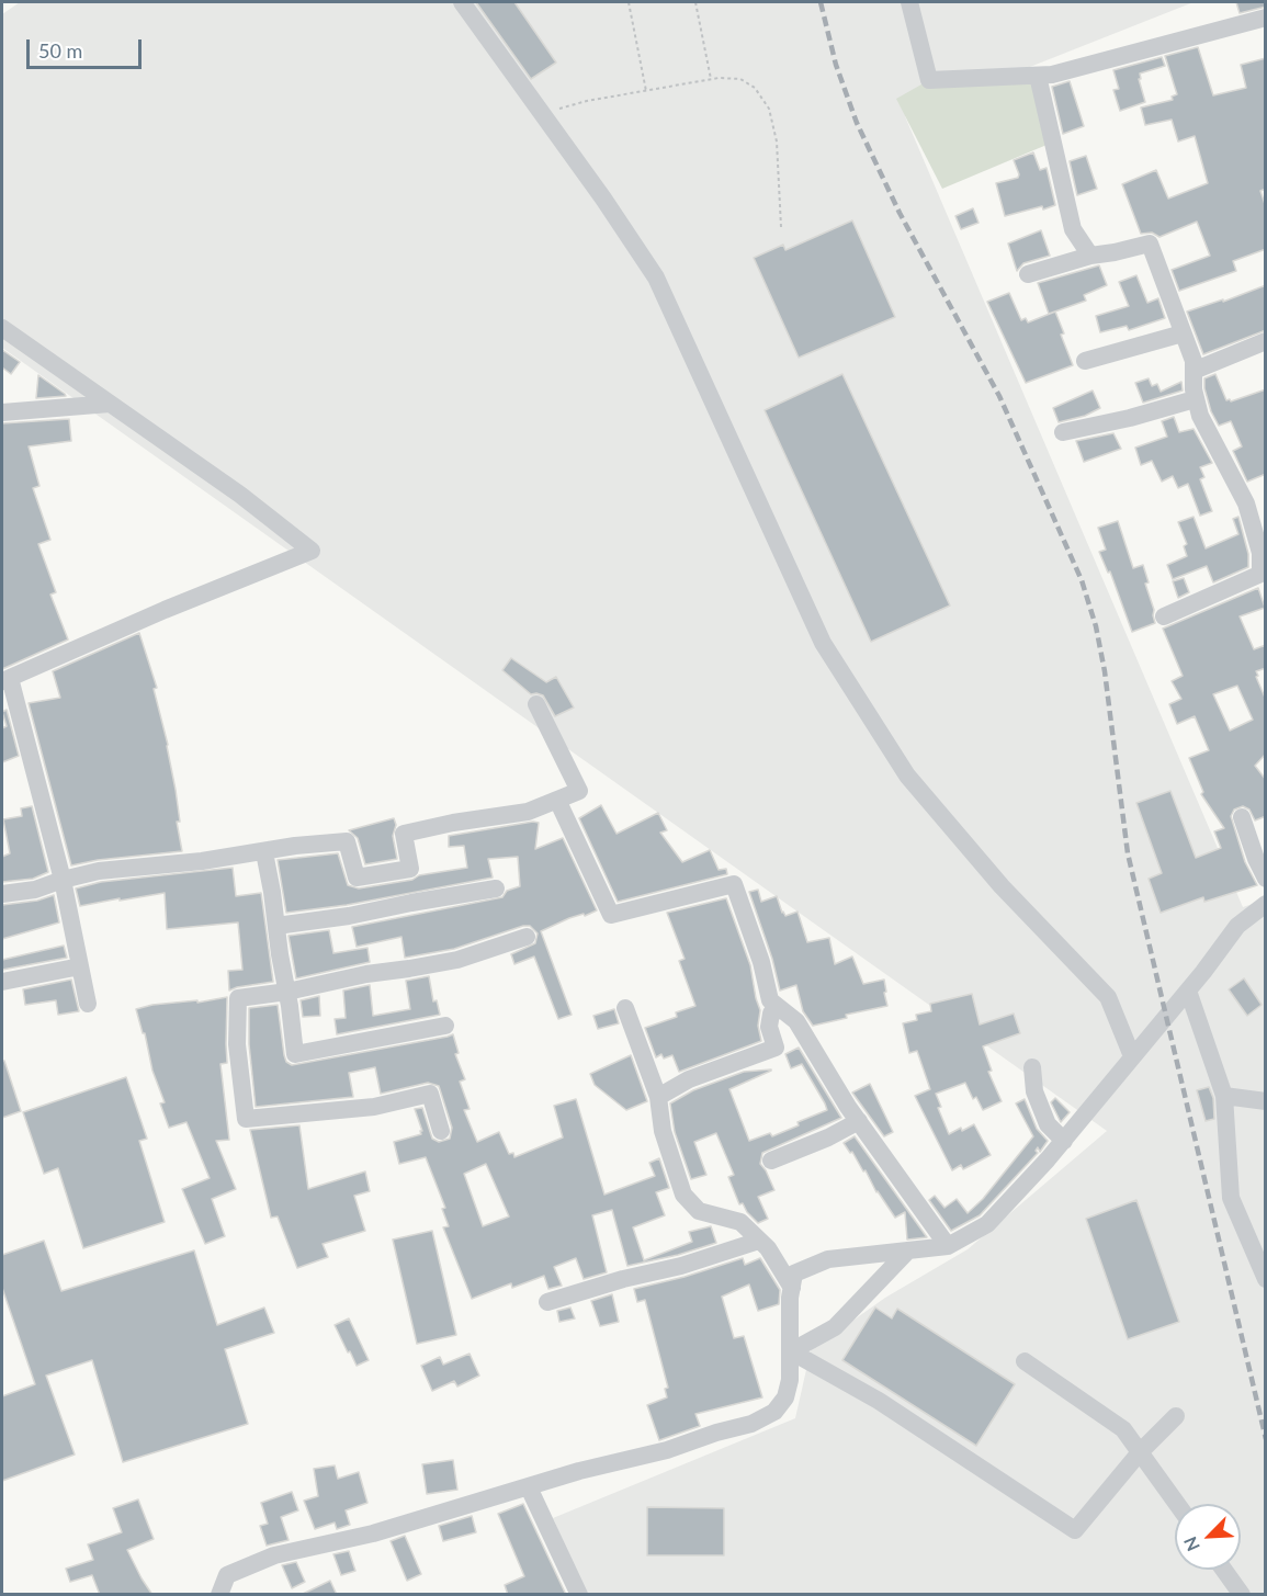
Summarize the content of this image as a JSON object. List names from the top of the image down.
{
  "scale_bar": "50 m",
  "north": "bottom left"
}
